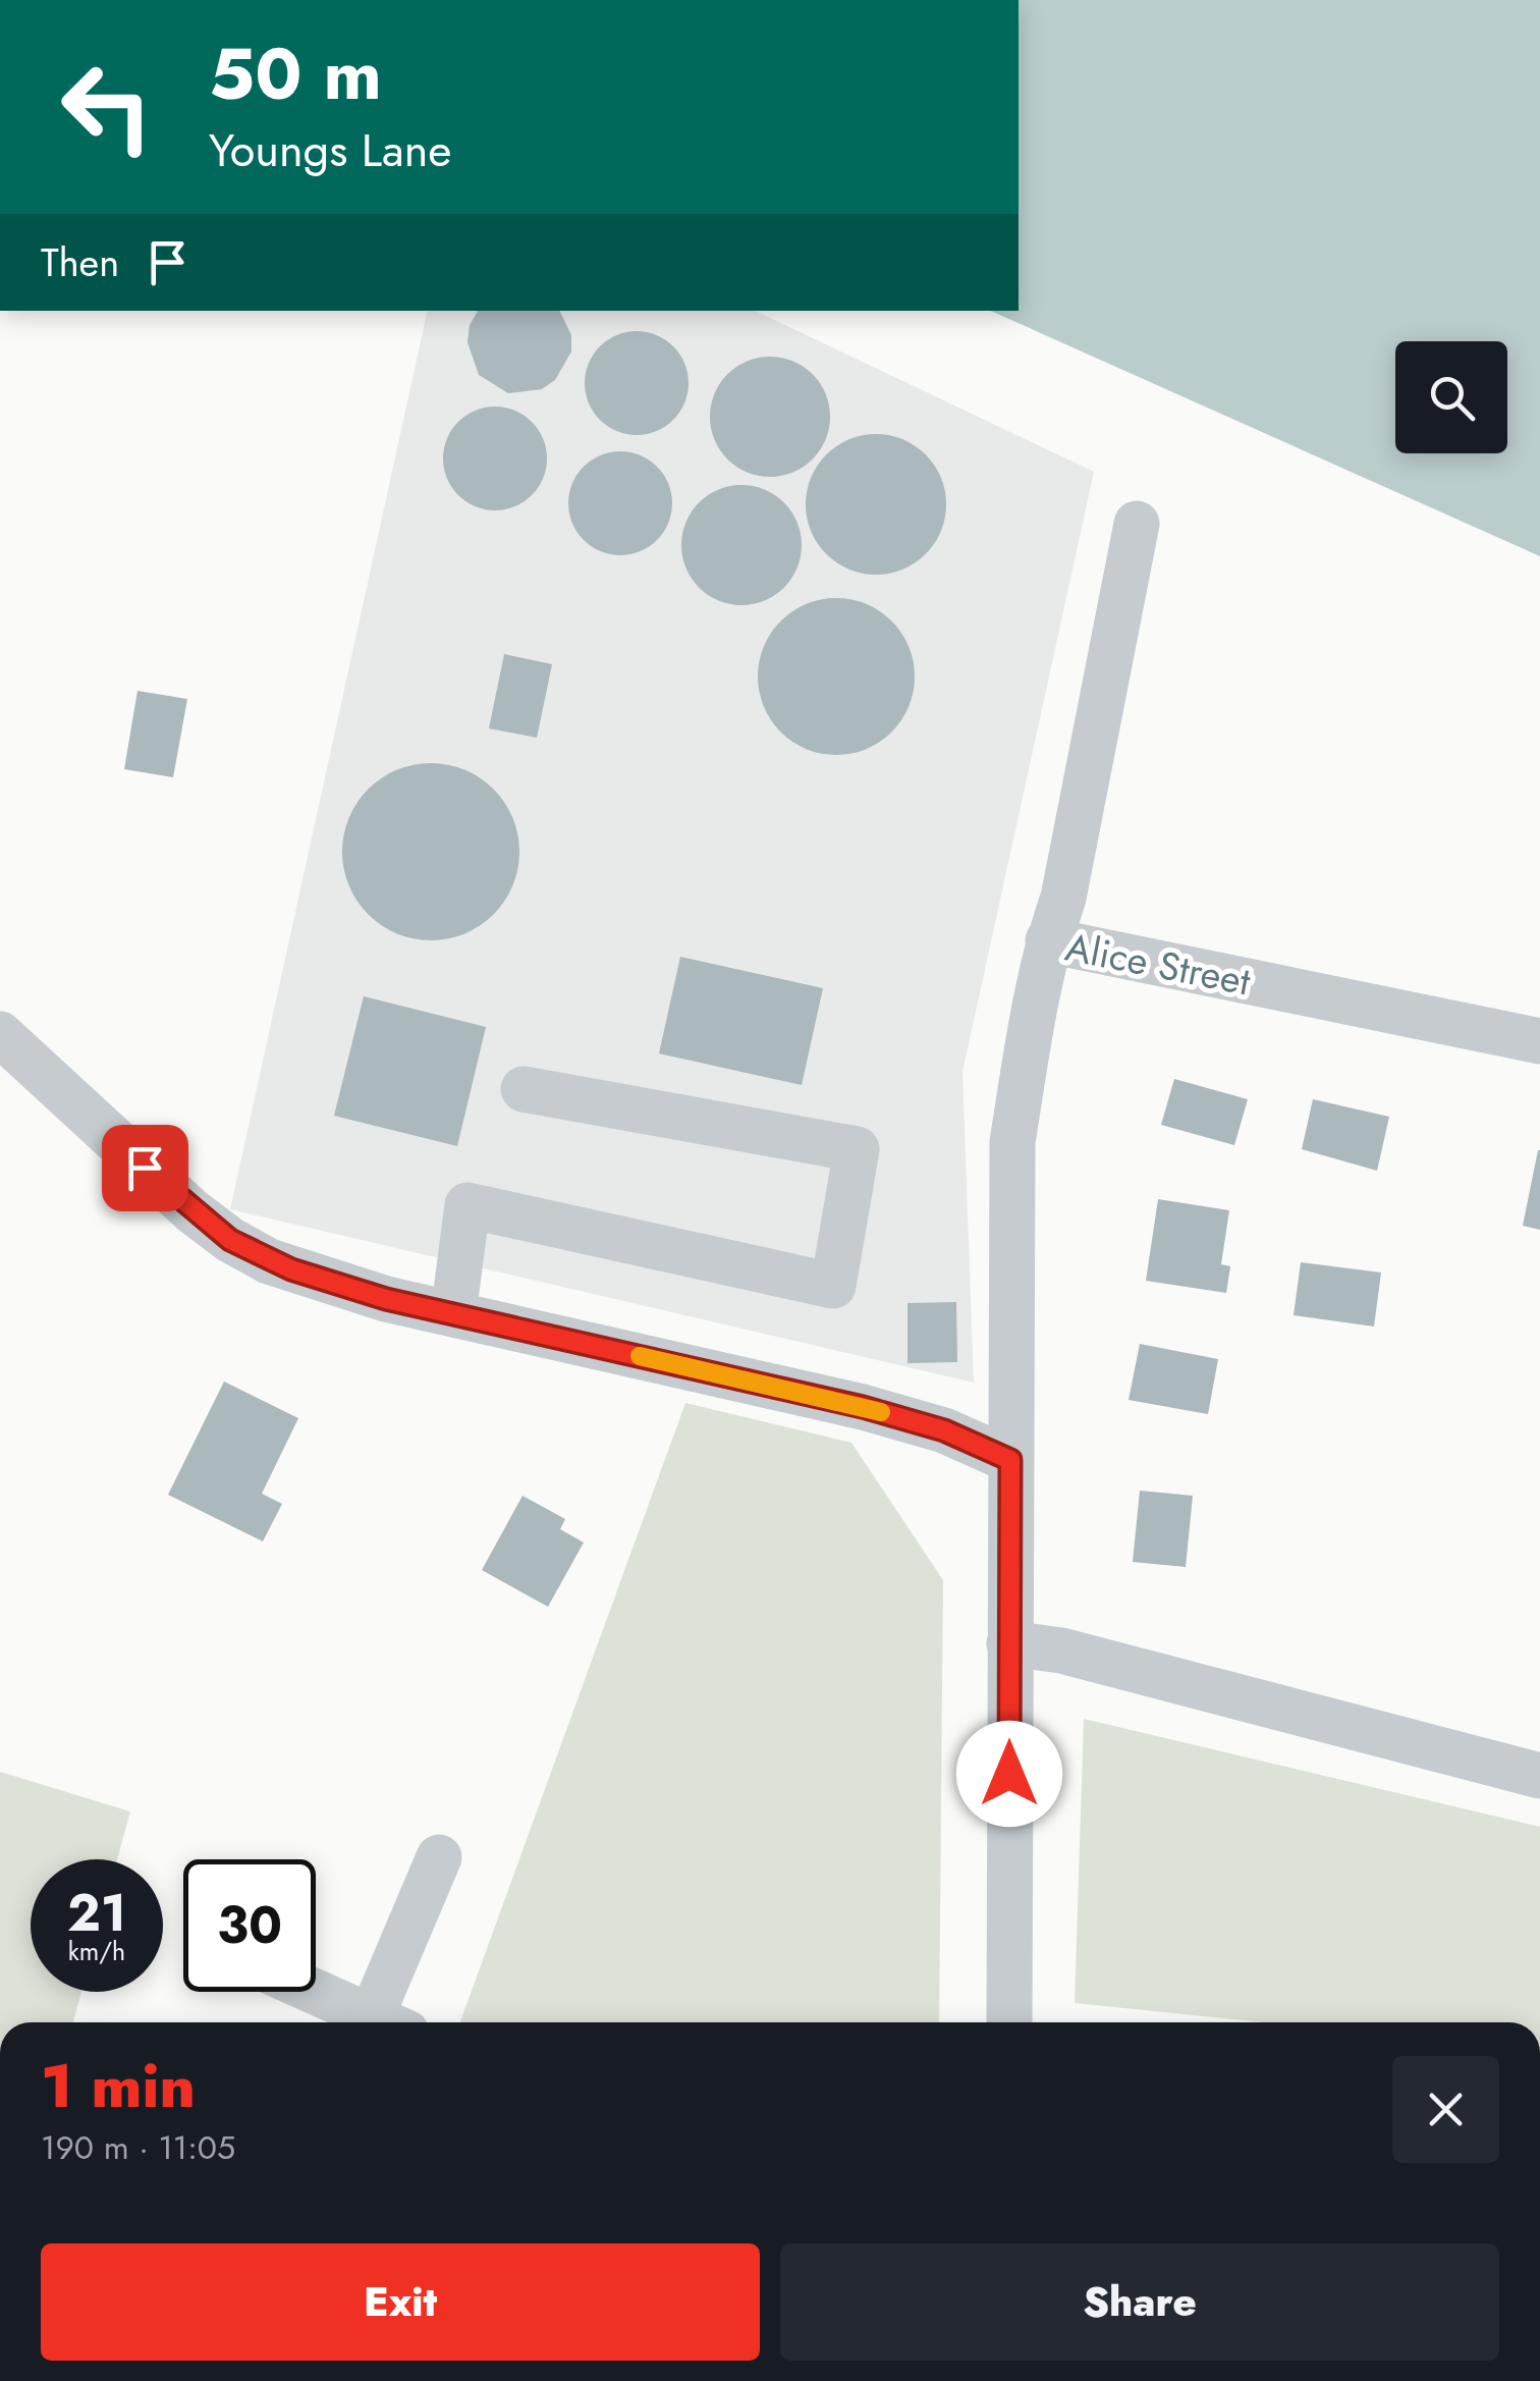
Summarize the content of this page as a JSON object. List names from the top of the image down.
{
  "streets": {
    "street": ["Alice Street"]
  },
  "page": {
    "turn": ["50 m", "Youngs Lane"],
    "then": "Then",
    "speed": "21 km/h",
    "limit": "30",
    "heading": ["1 min", "190 m · 11:05"],
    "buttons": ["Exit", "Share"]
  }
}
